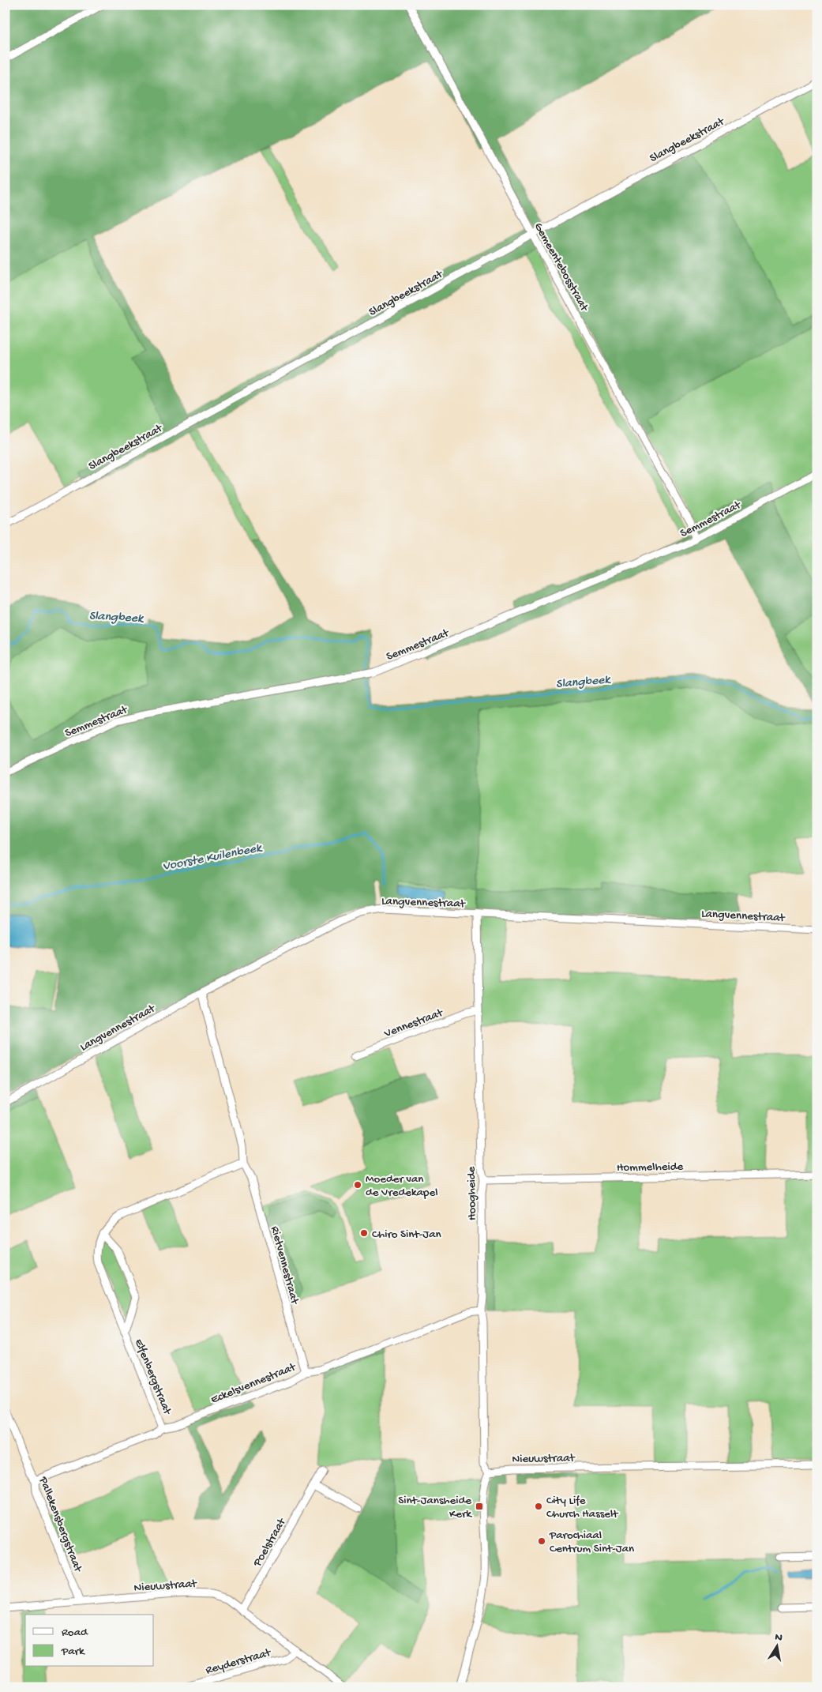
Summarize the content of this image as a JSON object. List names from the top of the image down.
{
  "streets": {
    "street": [
      "Slangbeekstraat",
      "Gemeentebosstraat",
      "Semmestraat",
      "Langvennestraat",
      "Vennestraat",
      "Hommelheide",
      "Hoogheide",
      "Rietvennestraat",
      "Elfenbergstraat",
      "Eckelsvennestraat",
      "Nieuwstraat",
      "Pallekensbergstraat",
      "Poelstraat",
      "Reyderstraat"
    ]
  },
  "crossings": [
    ["Slangbeekstraat", "Gemeentebosstraat"],
    ["Gemeentebosstraat", "Semmestraat"],
    ["Langvennestraat", "Hoogheide"],
    ["Langvennestraat", "Rietvennestraat"],
    ["Vennestraat", "Hoogheide"],
    ["Hommelheide", "Hoogheide"],
    ["Hoogheide", "Eckelsvennestraat"],
    ["Hoogheide", "Nieuwstraat"],
    ["Rietvennestraat", "Eckelsvennestraat"],
    ["Elfenbergstraat", "Eckelsvennestraat"],
    ["Eckelsvennestraat", "Pallekensbergstraat"],
    ["Nieuwstraat", "Pallekensbergstraat"],
    ["Nieuwstraat", "Poelstraat"],
    ["Nieuwstraat", "Reyderstraat"]
  ],
  "water": ["Slangbeek", "Voorste Kuilenbeek"],
  "places": {
    "other": [
      "Moeder van de Vredekapel",
      "Chiro Sint-Jan",
      "City Life Church Hasselt",
      "Parochiaal Centrum Sint-Jan"
    ],
    "transit": ["Sint-Jansheide Kerk"]
  },
  "legend": ["Road", "Park"],
  "north": "top"
}
